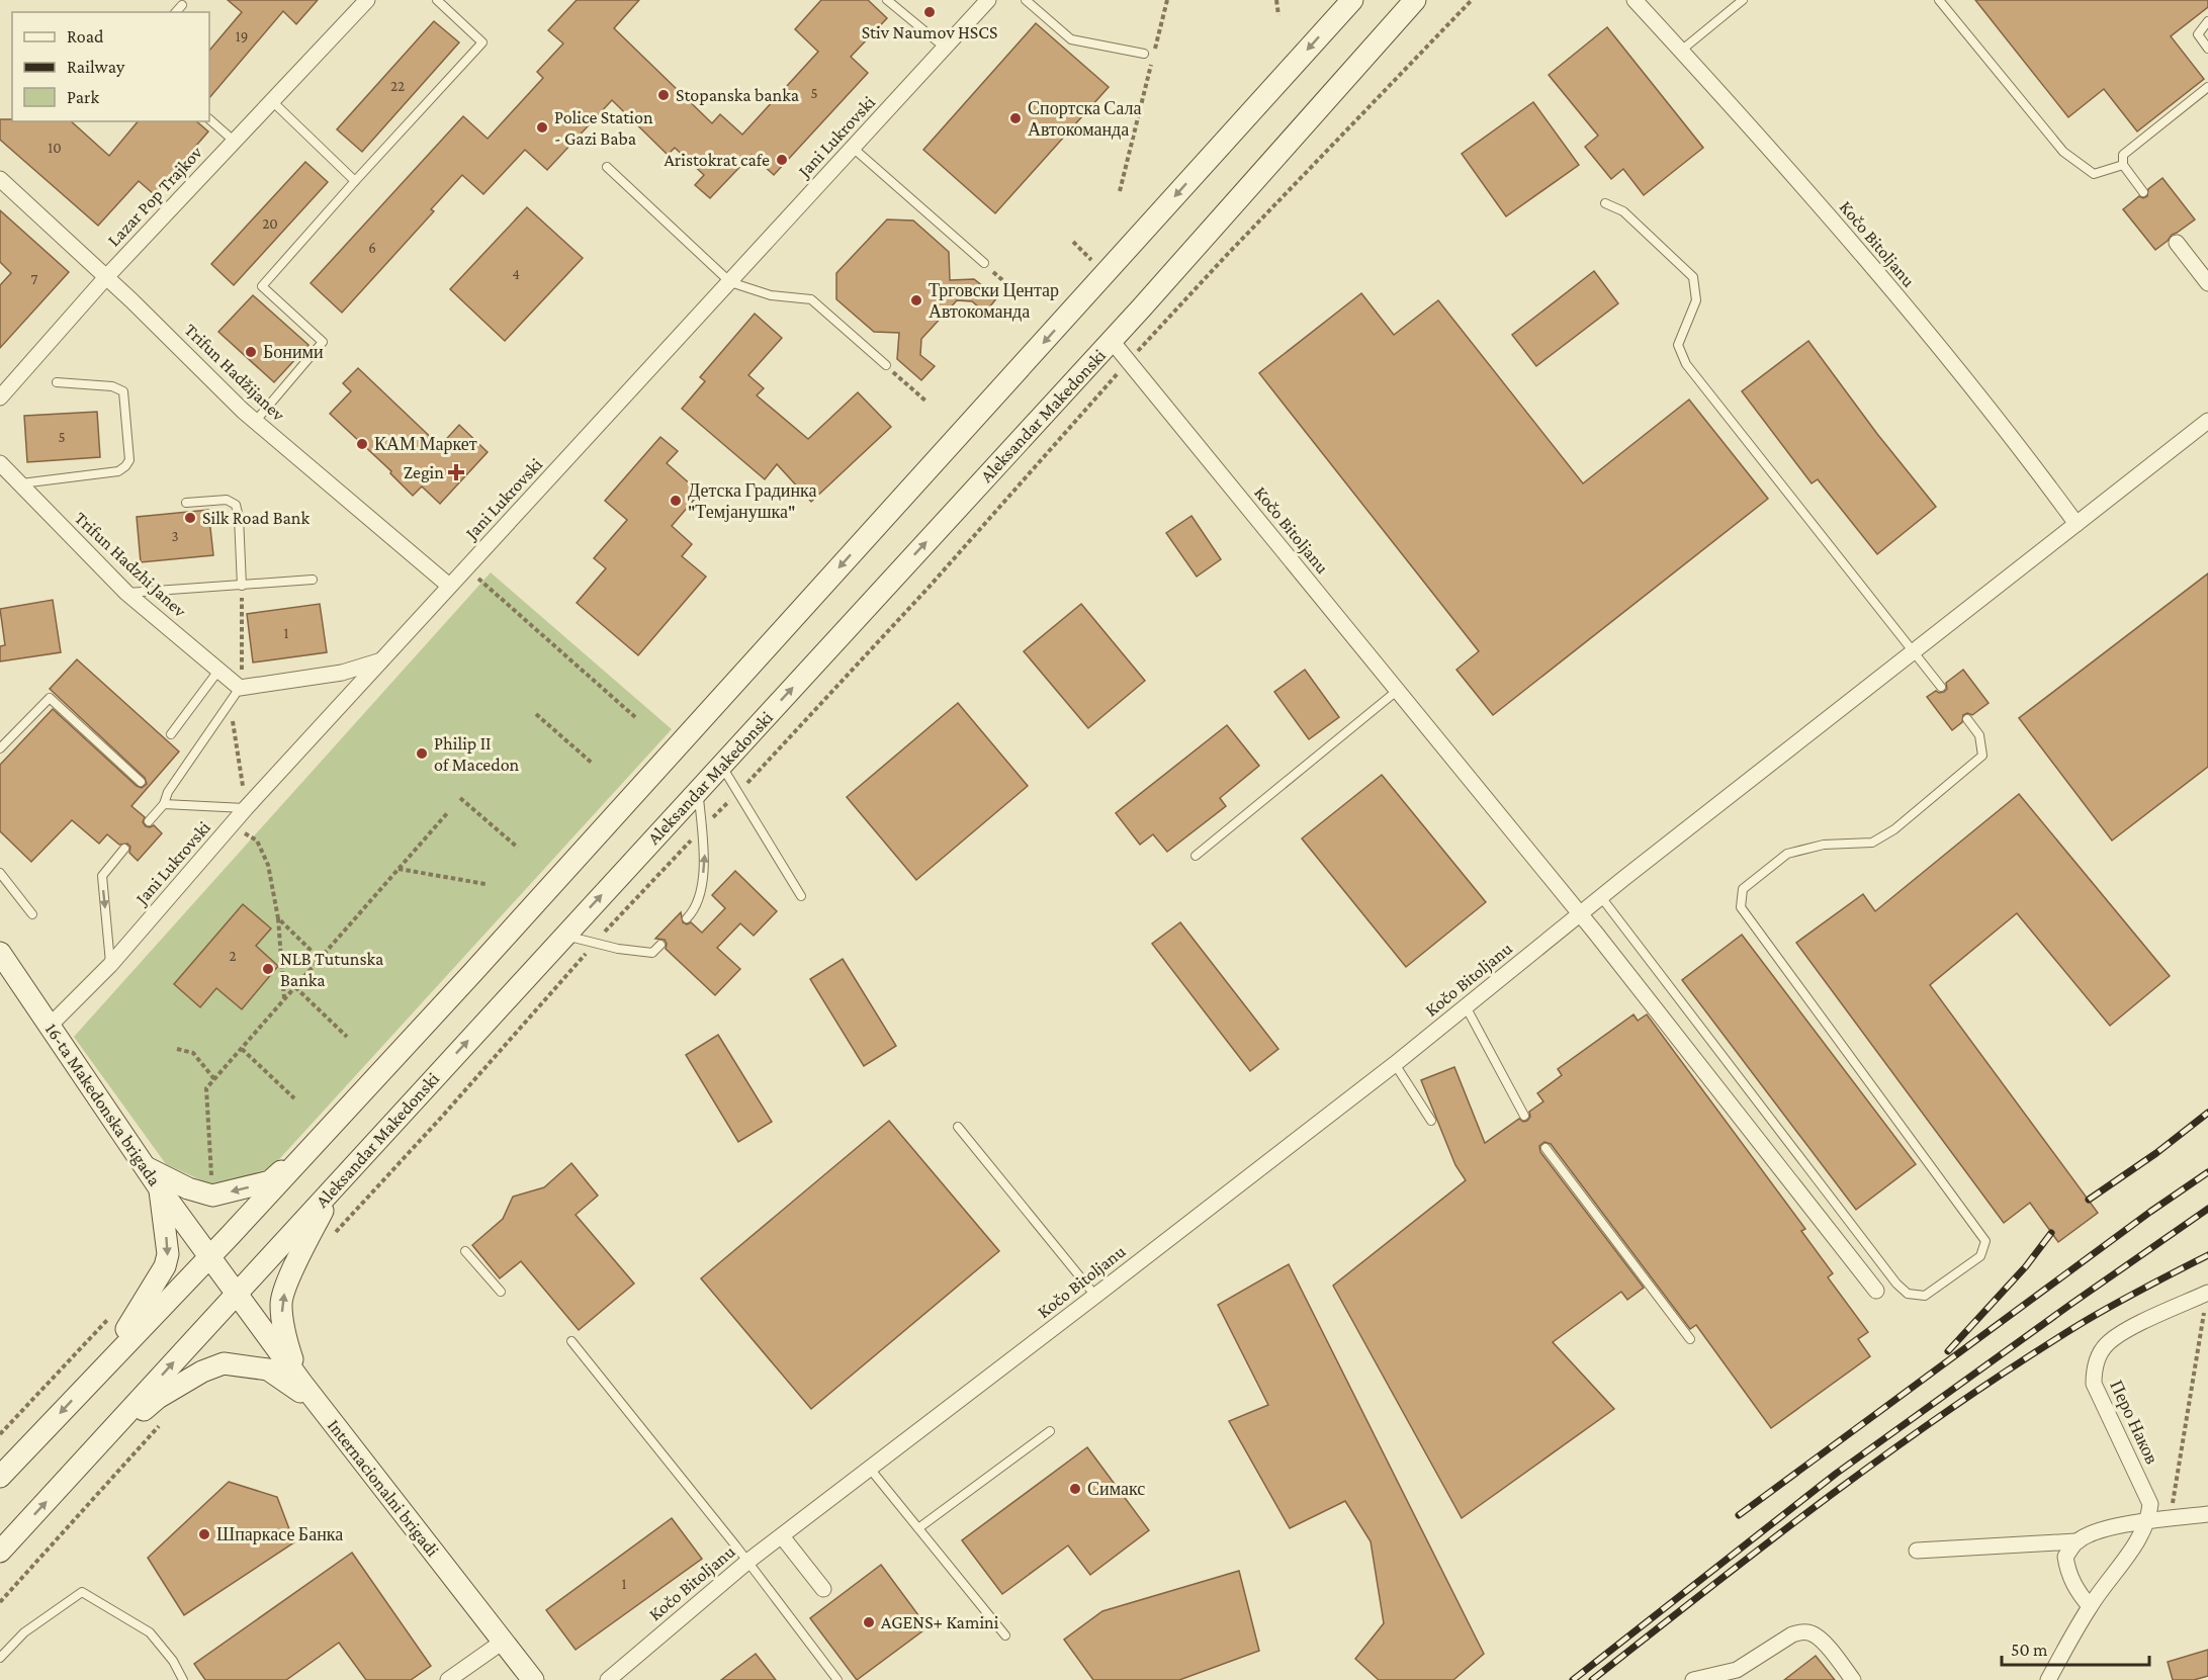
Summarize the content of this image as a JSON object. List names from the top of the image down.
{
  "streets": {
    "street": [
      "Jani Lukrovski",
      "Lazar Pop Trajkov",
      "Kočo Bitoljanu",
      "Trifun Hadžijanev",
      "Aleksandar Makedonski",
      "Trifun Hadzhi Janev",
      "16-ta Makedonska brigada",
      "Перо Наков",
      "Internacionalni brigadi"
    ]
  },
  "crossings": [
    ["Jani Lukrovski", "Trifun Hadžijanev"],
    ["Jani Lukrovski", "16-ta Makedonska brigada"],
    ["Lazar Pop Trajkov", "Trifun Hadžijanev"],
    ["Kočo Bitoljanu", "Aleksandar Makedonski"],
    ["Aleksandar Makedonski", "16-ta Makedonska brigada"],
    ["Aleksandar Makedonski", "Internacionalni brigadi"],
    ["16-ta Makedonska brigada", "Internacionalni brigadi"]
  ],
  "places": {
    "other": [
      "Stiv Naumov HSCS",
      "Stopanska banka",
      "Спортска Сала Автокоманда",
      "Police Station - Gazi Baba",
      "Aristokrat cafe",
      "Трговски Центар Автокоманда",
      "Боними",
      "КАМ Маркет",
      "Детска Градинка \"Темјанушка\"",
      "Silk Road Bank",
      "Philip II of Macedon",
      "NLB Tutunska Banka",
      "Симакс",
      "Шпаркасе Банка",
      "AGENS+ Kamini"
    ],
    "health": ["Zegin"]
  },
  "house_numbers": [
    "19",
    "22",
    "5",
    "10",
    "20",
    "6",
    "4",
    "7",
    "5",
    "3",
    "1",
    "2",
    "1"
  ],
  "legend": ["Road", "Railway", "Park"],
  "scale_bar": "50 m"
}
